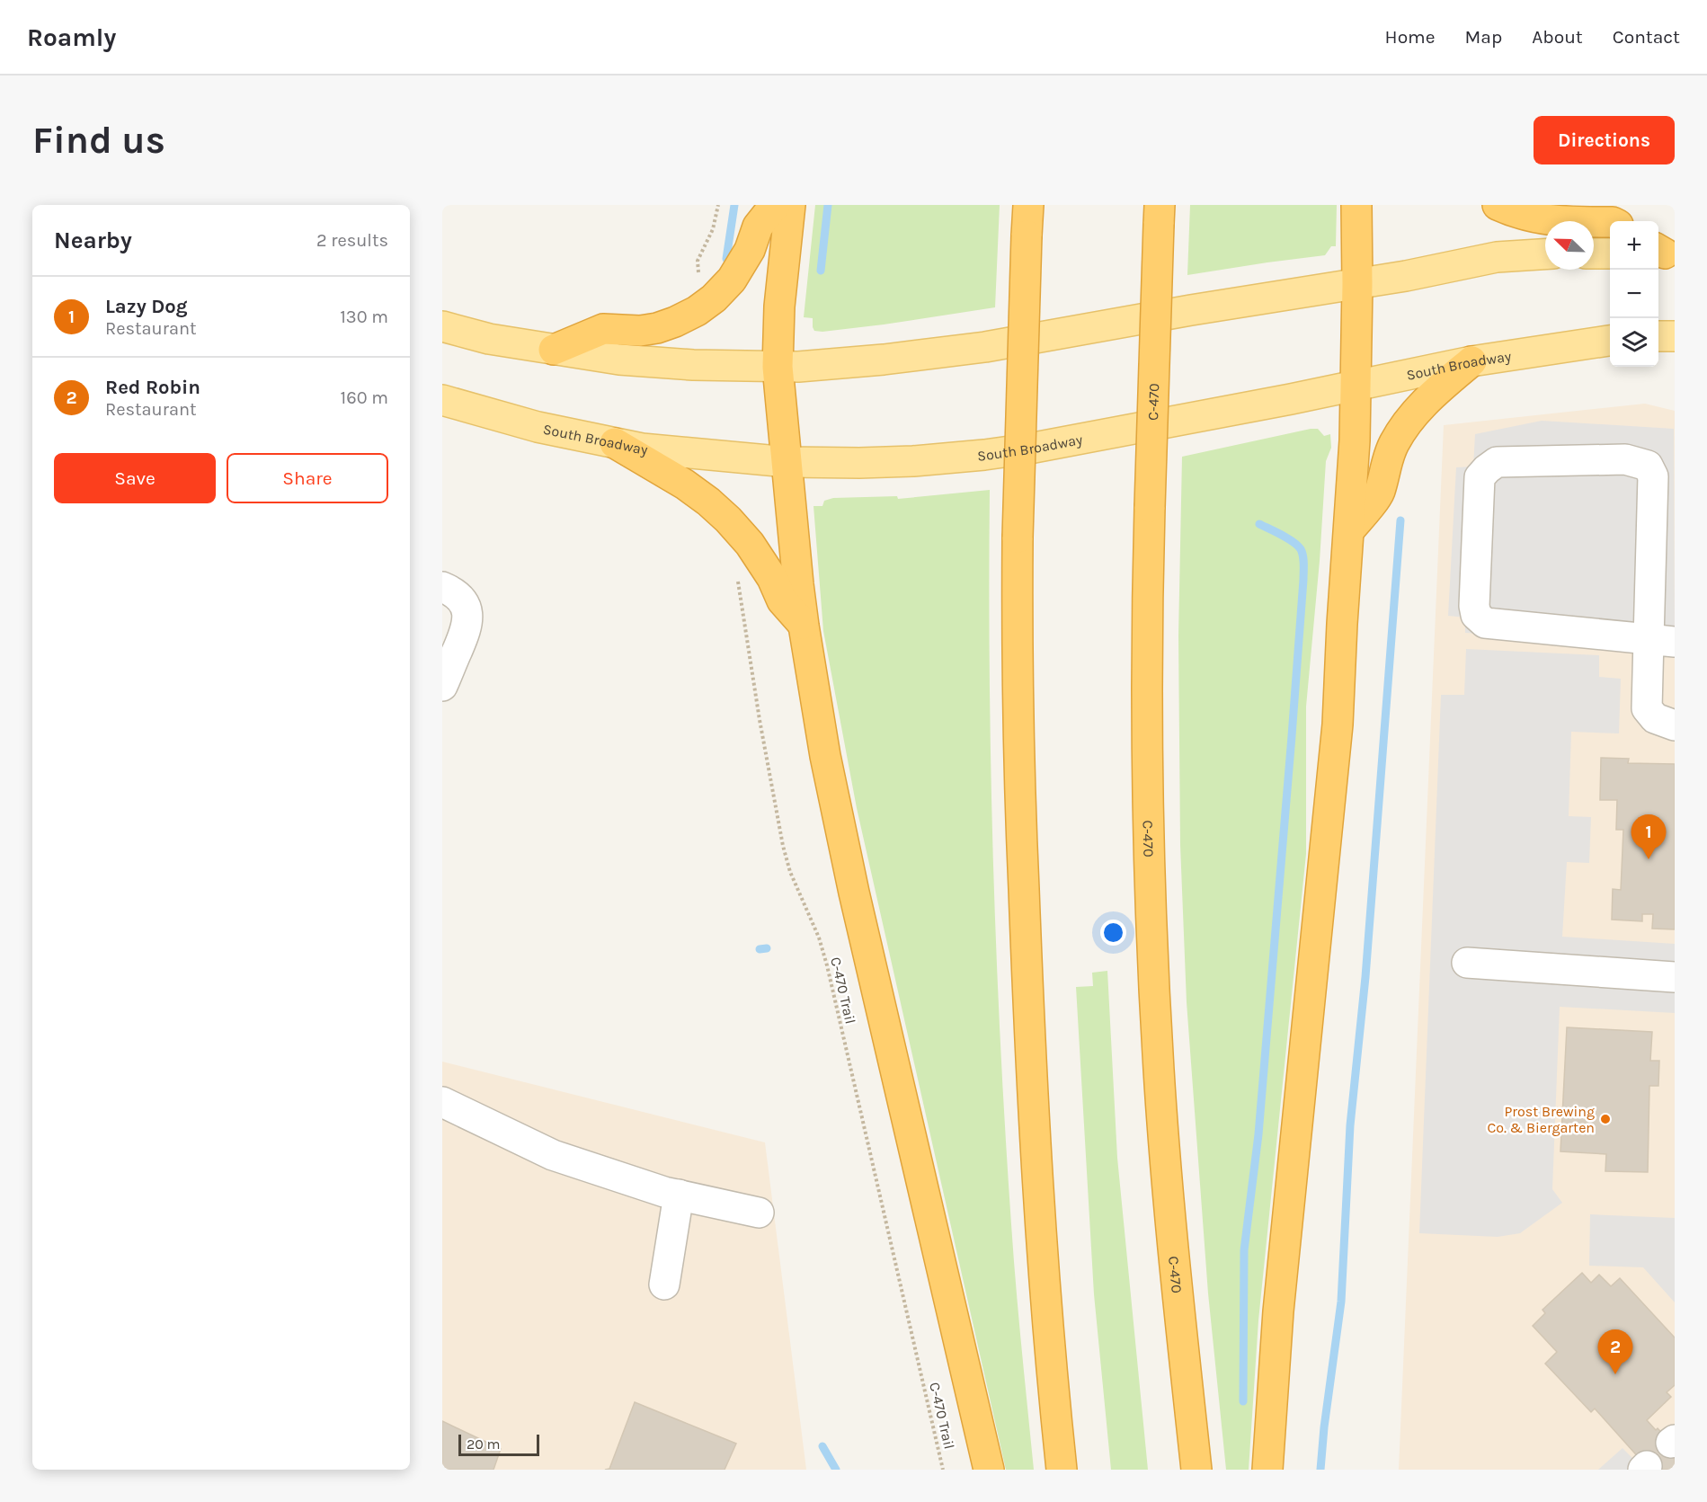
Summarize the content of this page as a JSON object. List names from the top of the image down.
{
  "streets": {
    "highway": ["C-470"],
    "main road": ["South Broadway"],
    "path": ["C-470 Trail"]
  },
  "places": ["Prost Brewing Co. & Biergarten"],
  "scale_bar": "20 m",
  "north": "top left",
  "page": {
    "header": "Roamly",
    "nav": [
      "Home",
      "Map",
      "About",
      "Contact"
    ],
    "buttons": [
      "Directions",
      ["Save", "Share"]
    ],
    "title": "Find us",
    "heading": ["Nearby", "2 results"],
    "map_buttons": ["+", "−"],
    "list": [
      {
        "mark": "1",
        "name": "Lazy Dog",
        "note": "Restaurant",
        "value": "130 m"
      },
      {
        "mark": "2",
        "name": "Red Robin",
        "note": "Restaurant",
        "value": "160 m"
      }
    ],
    "pins": ["1", "2"],
    "scale": "20 m"
  }
}
